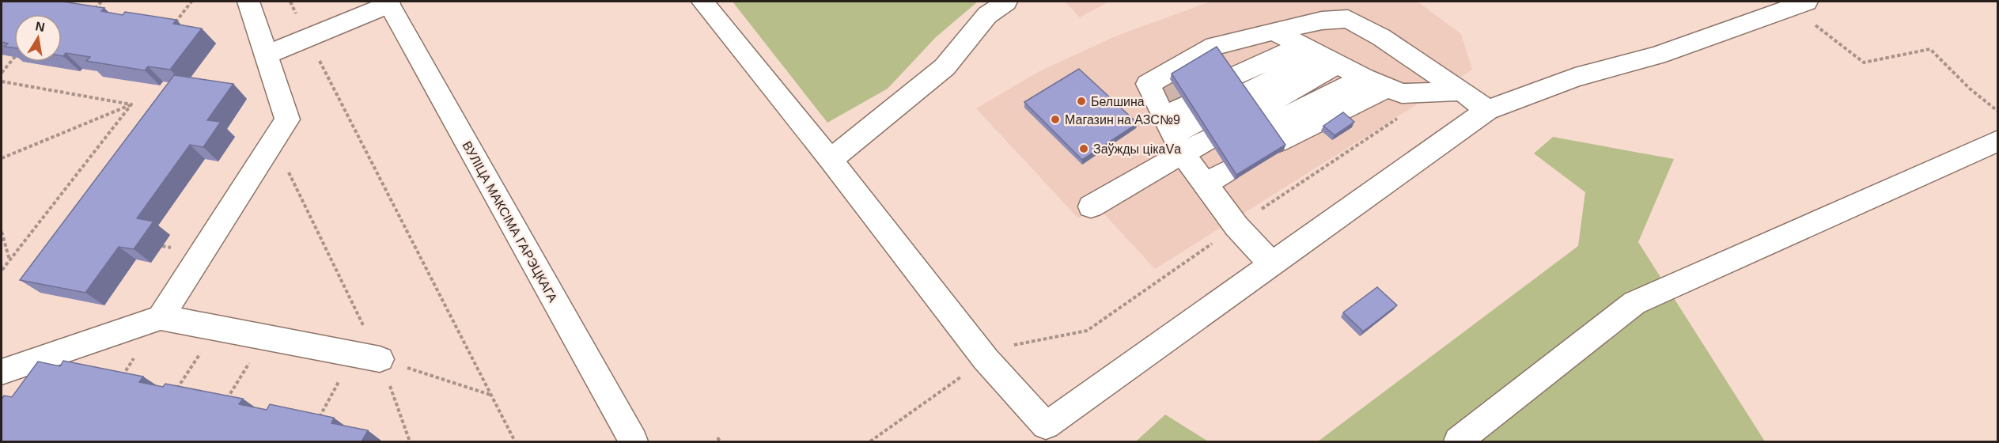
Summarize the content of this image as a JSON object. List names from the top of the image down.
{
  "streets": {
    "main road": ["ВУЛІЦА МАКСІМА ГАРЭЦКАГА"]
  },
  "places": ["Белшина", "Магазин на АЗС№9", "Заўжды цікаVа"],
  "north": "top"
}
